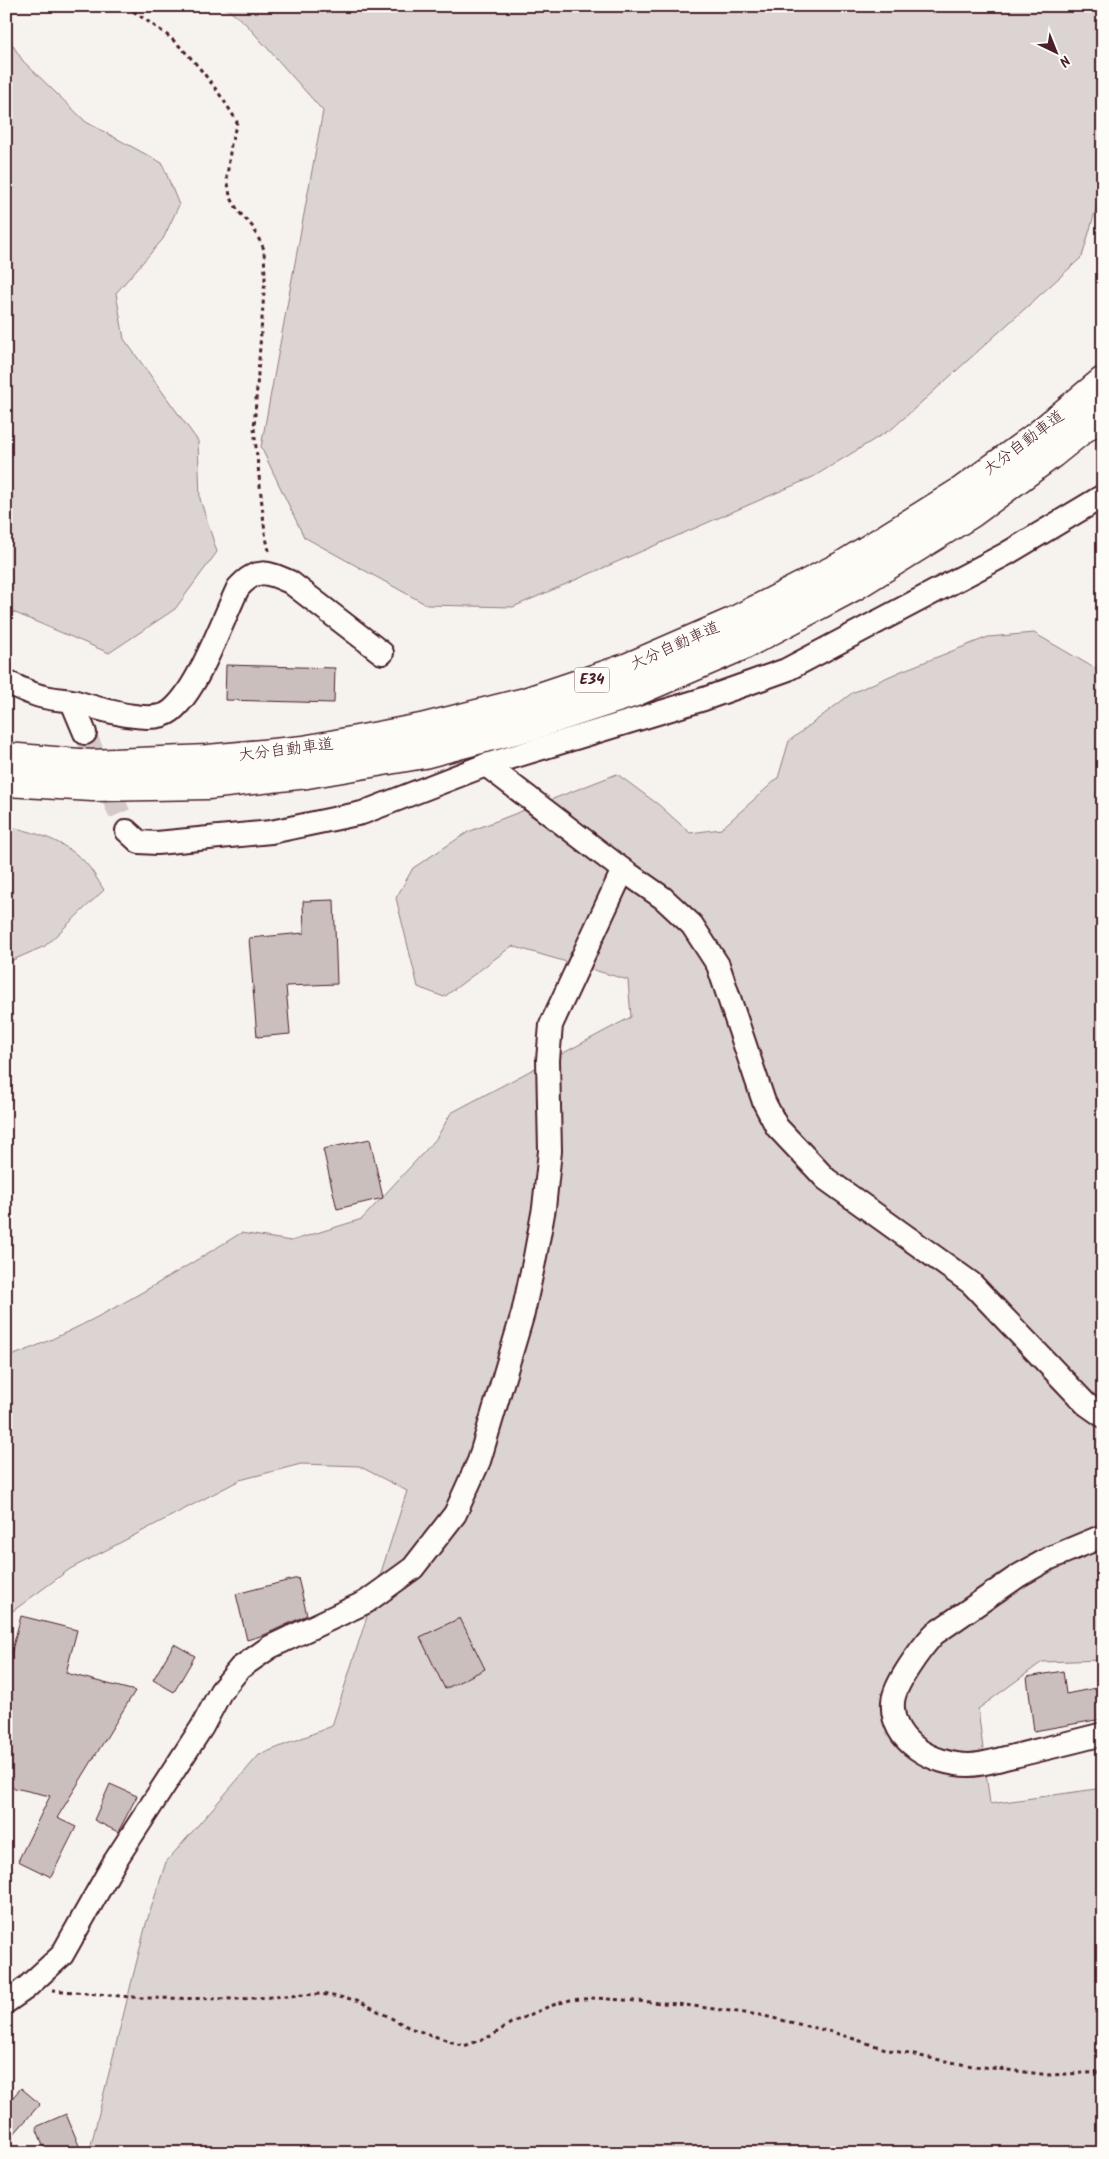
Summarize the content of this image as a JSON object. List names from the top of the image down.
{
  "streets": {
    "highway": ["大分自動車道", "E34"]
  },
  "north": "bottom right"
}
